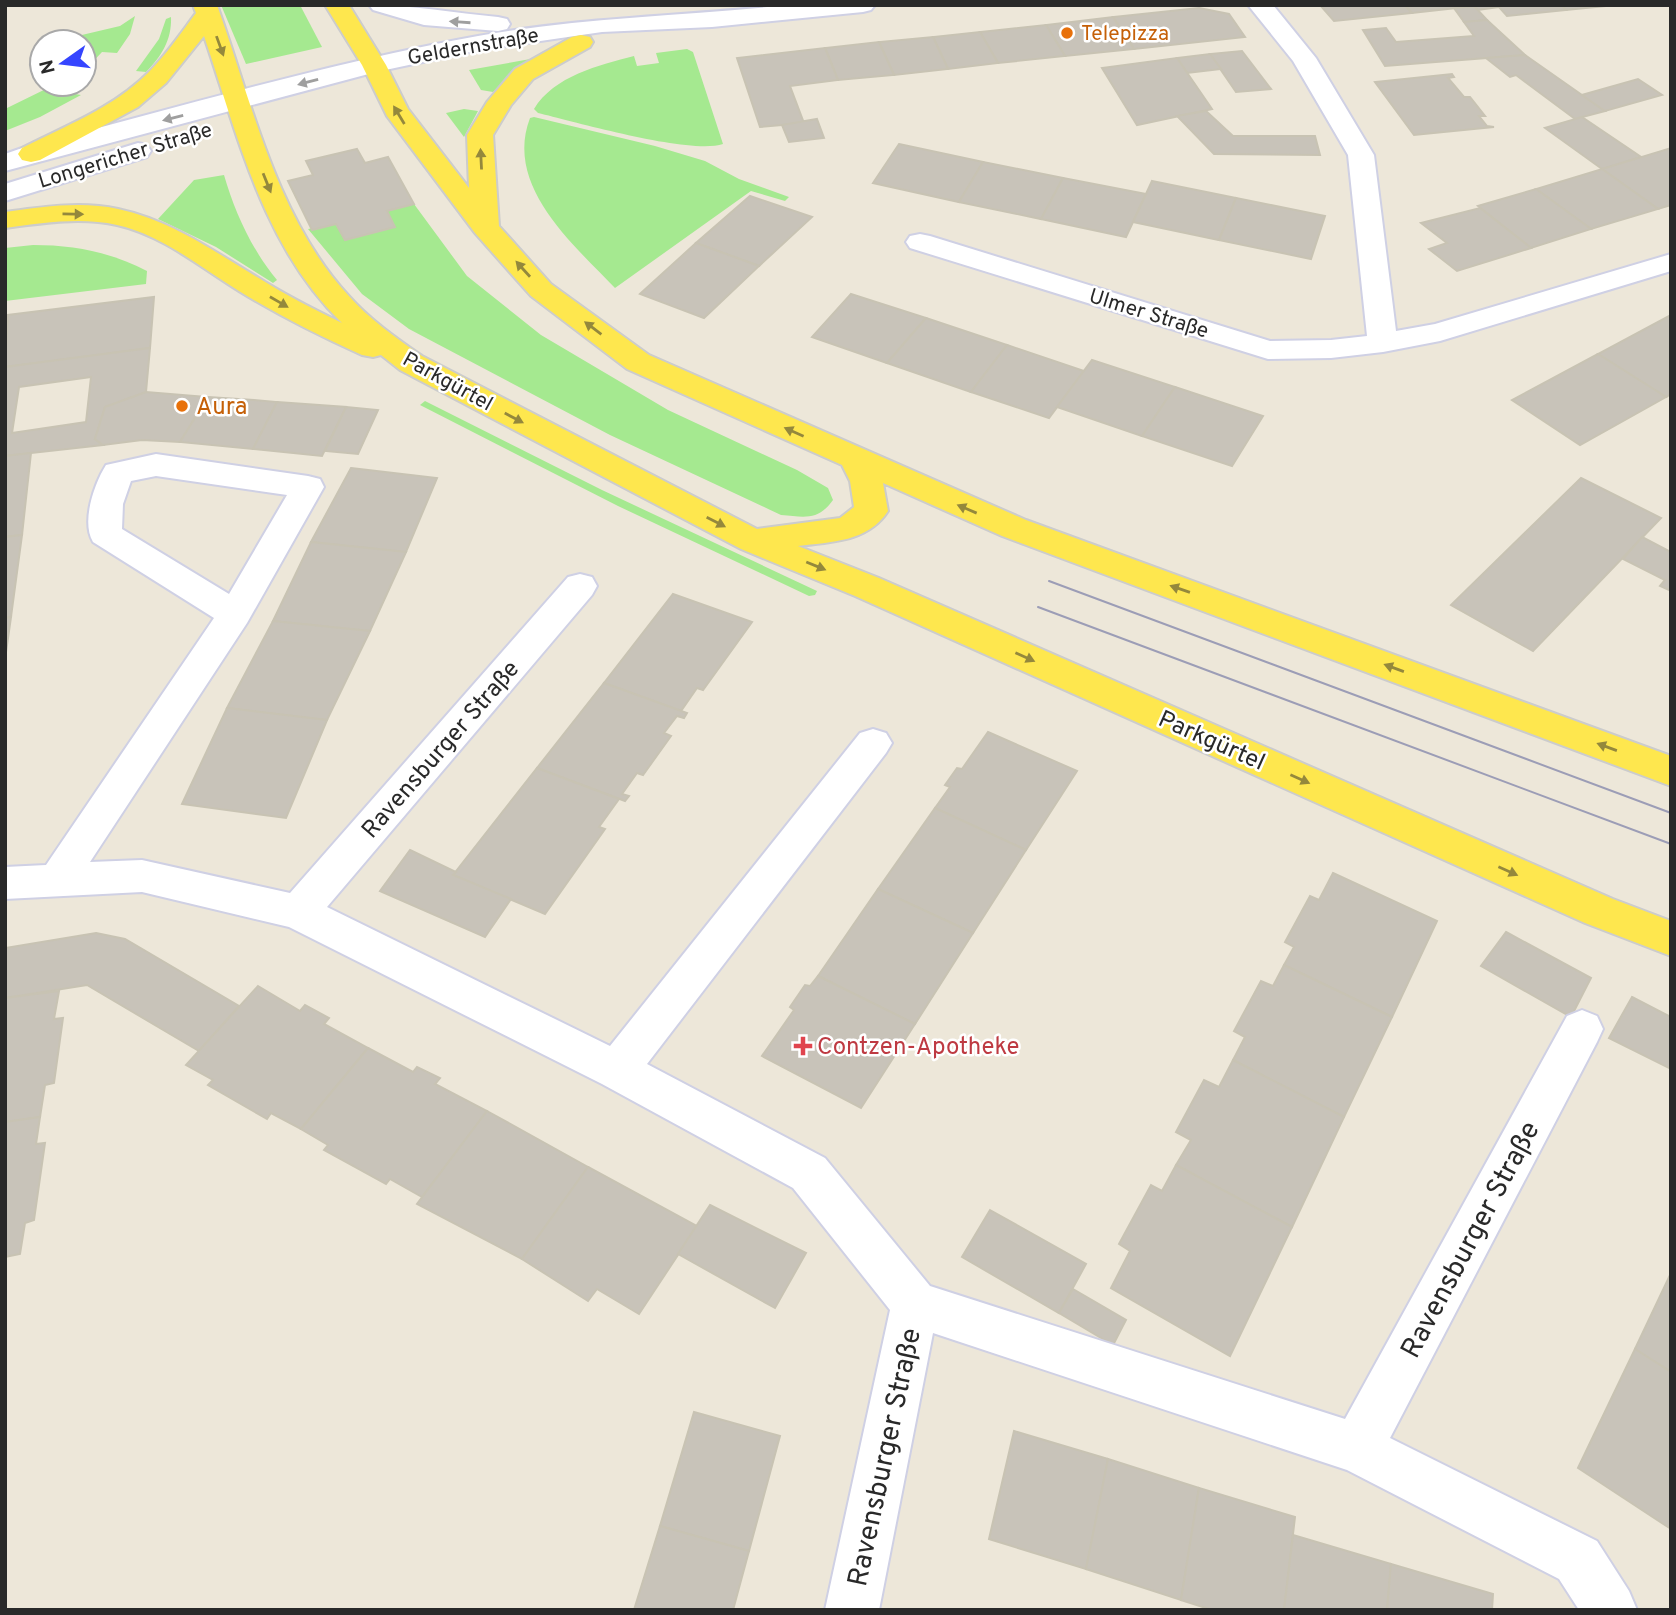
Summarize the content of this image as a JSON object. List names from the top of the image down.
{
  "streets": {
    "main road": ["Parkgürtel"],
    "street": [
      "Geldernstraße",
      "Longericher Straße",
      "Ulmer Straße",
      "Ravensburger Straße"
    ]
  },
  "crossings": [
    ["Geldernstraße", "Longericher Straße"],
    ["Geldernstraße", "Parkgürtel"],
    ["Longericher Straße", "Parkgürtel"]
  ],
  "places": {
    "other": ["Telepizza", "Aura"],
    "health": ["Contzen-Apotheke"]
  },
  "north": "left"
}
